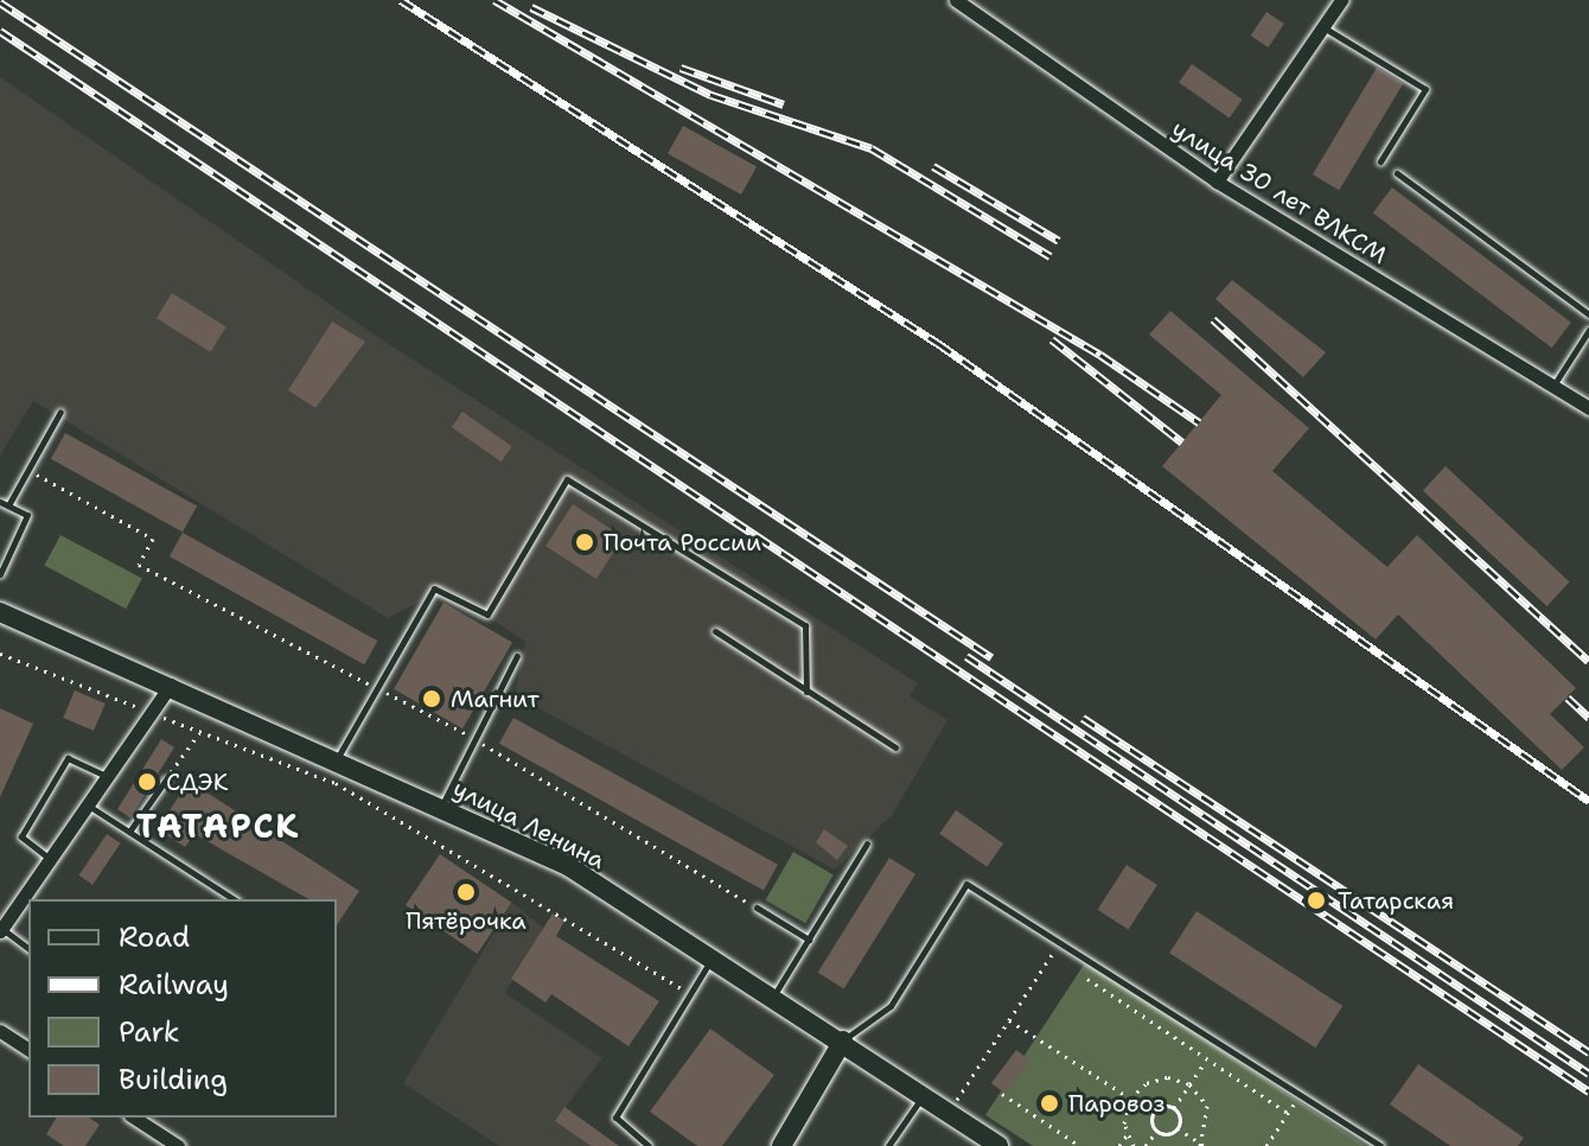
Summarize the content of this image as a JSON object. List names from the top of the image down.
{
  "streets": {
    "main road": ["улица Ленина"],
    "street": ["улица 30 лет ВЛКСМ"]
  },
  "districts": ["ТАТАРСК"],
  "places": [
    "Почта России",
    "Магнит",
    "СДЭК",
    "Пятёрочка",
    "Татарская",
    "Паровоз"
  ],
  "legend": [
    "Road",
    "Railway",
    "Park",
    "Building"
  ]
}
